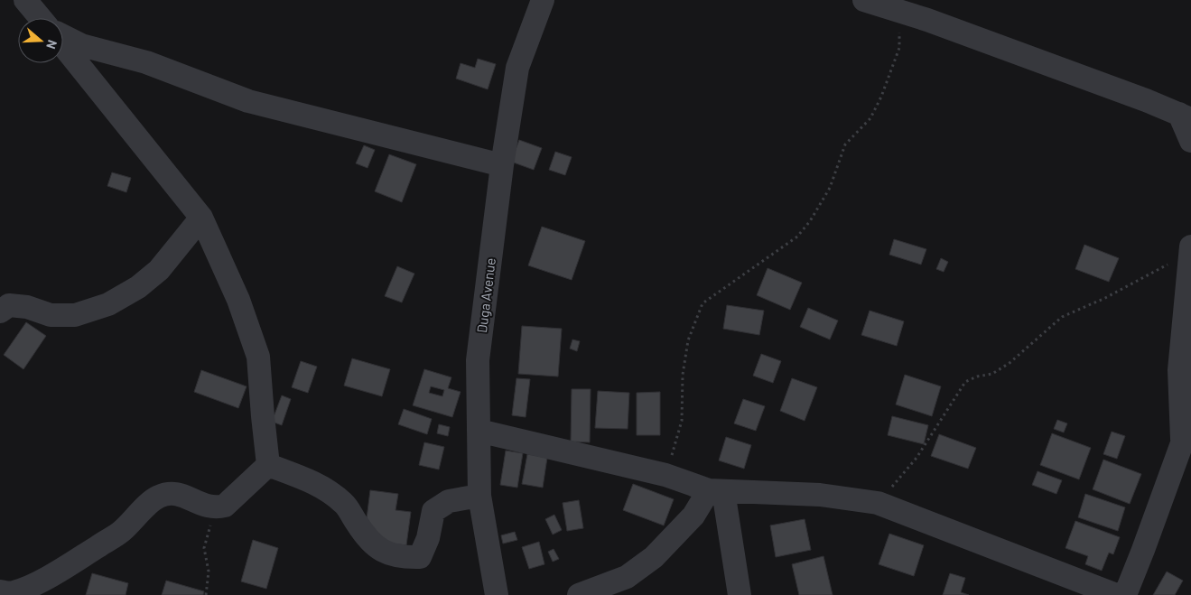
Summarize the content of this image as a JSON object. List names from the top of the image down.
{
  "streets": {
    "street": ["Duga Avenue"]
  },
  "north": "right"
}
